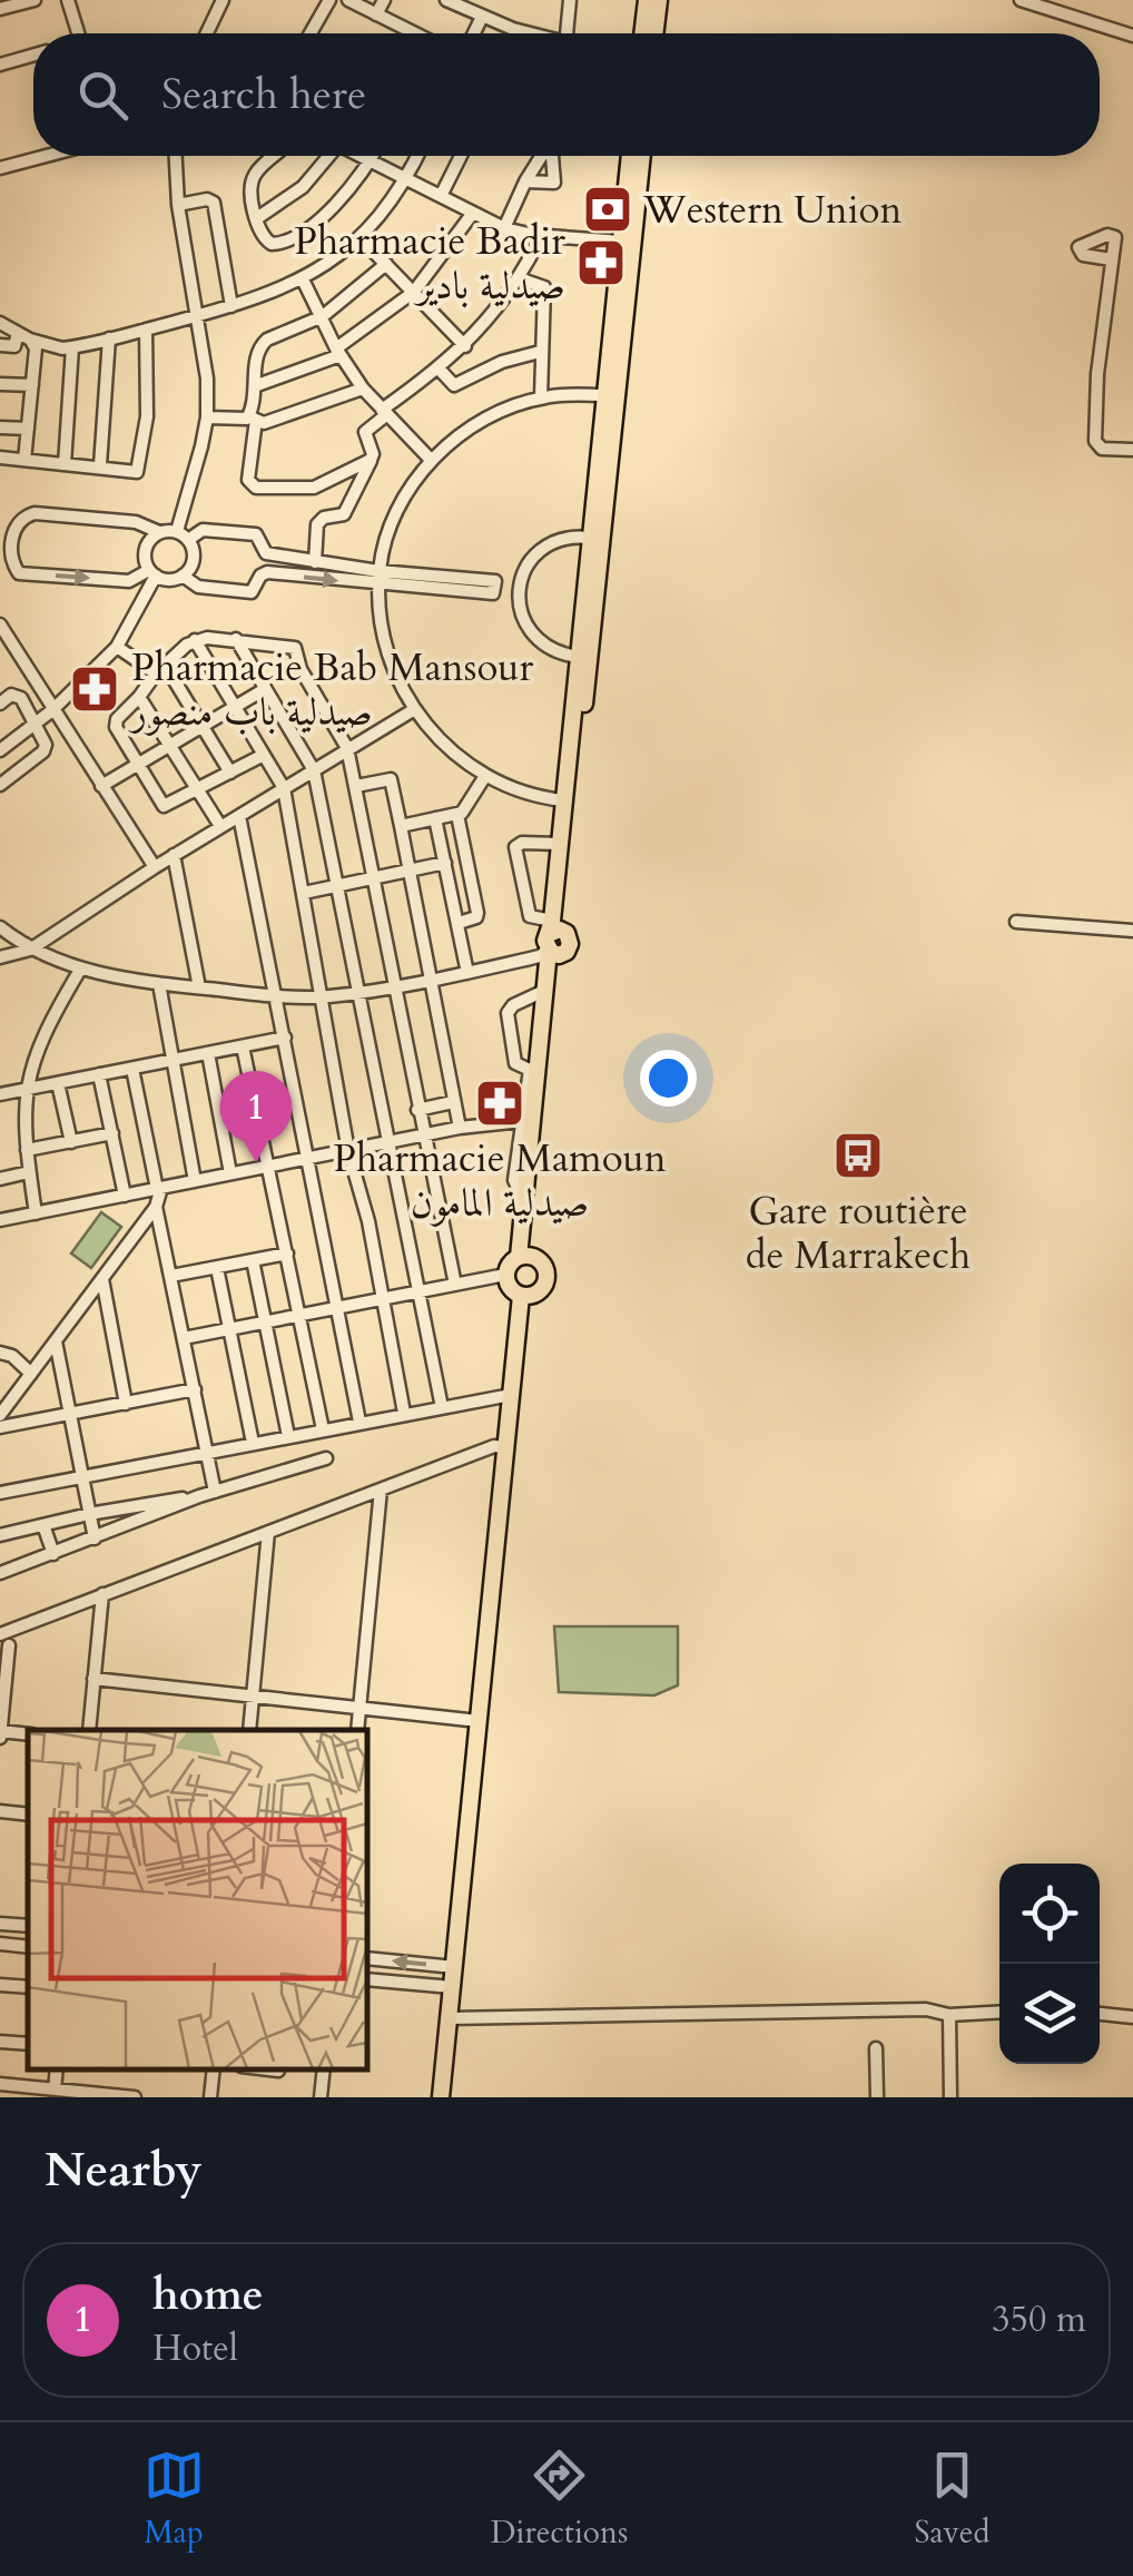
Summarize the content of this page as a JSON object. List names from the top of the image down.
{
  "places": {
    "bank": ["Western Union"],
    "pharmacy": ["Pharmacie Badir صيدلية بادير", "Pharmacie Bab Mansour صيدلية باب منصور", "Pharmacie Mamoun صيدلية المامون"],
    "bus stop": ["Gare routière de Marrakech"]
  },
  "page": {
    "search": "Search here",
    "pins": "1",
    "heading": "Nearby",
    "list": [
      {
        "mark": "1",
        "name": "home",
        "note": "Hotel",
        "value": "350 m"
      }
    ],
    "nav": ["Map", "Directions", "Saved"]
  }
}
